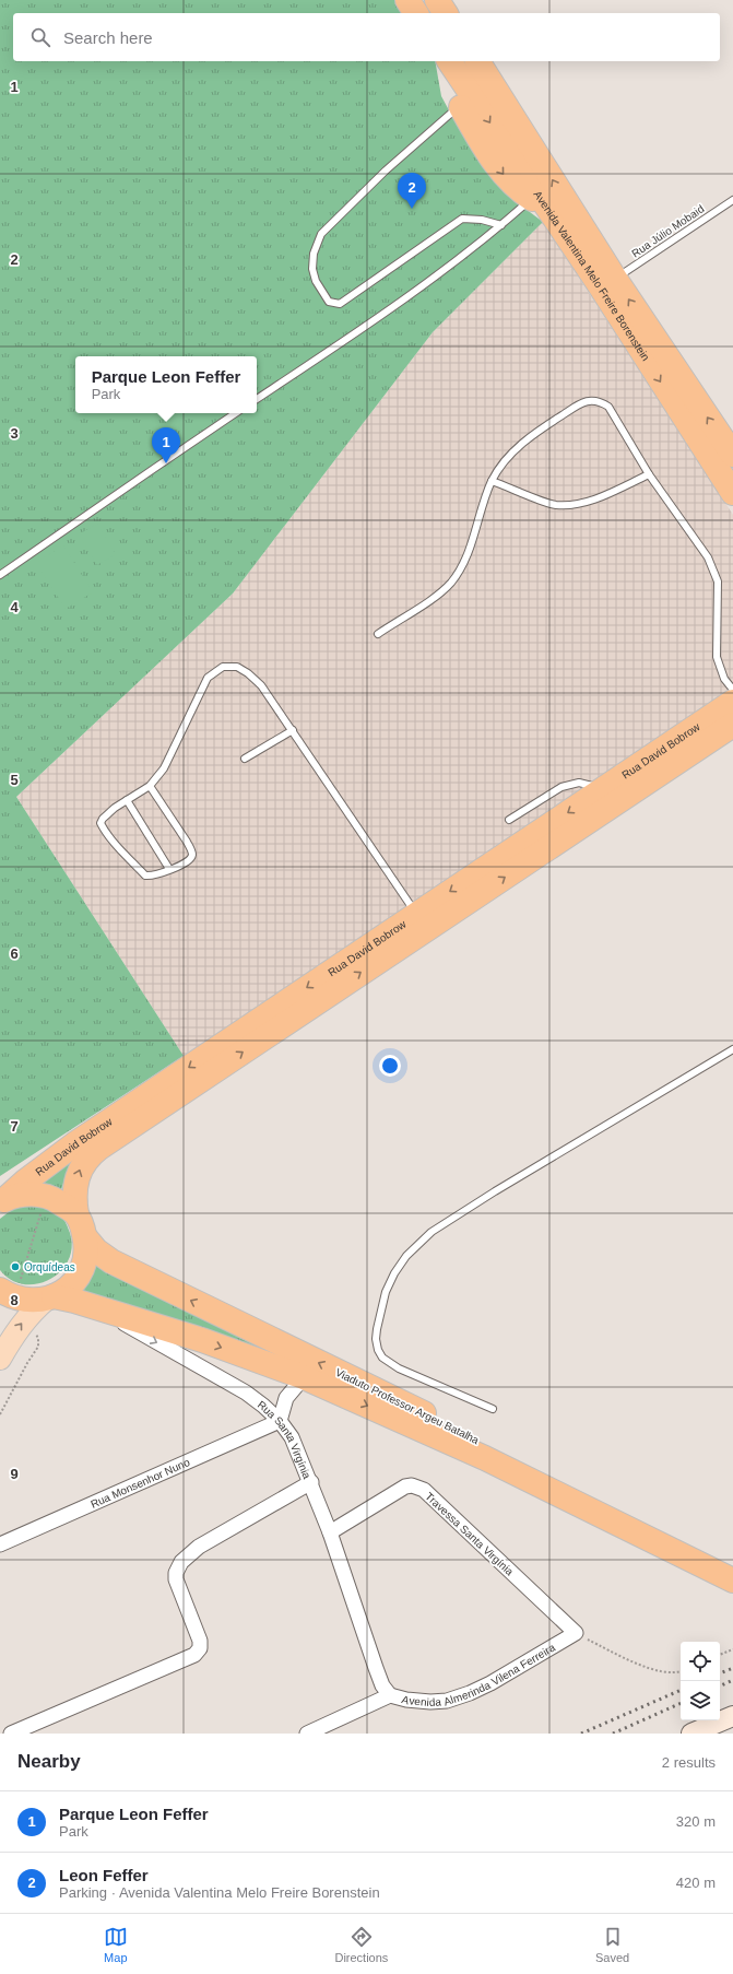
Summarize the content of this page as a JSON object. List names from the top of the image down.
{
  "streets": {
    "highway": [
      "Avenida Valentina Melo Freire Borenstein",
      "Rua David Bobrow",
      "Viaduto Professor Argeu Batalha",
      "Rua Santa Virgínia"
    ],
    "street": ["Rua Monsenhor Nuno", "Travessa Santa Virgínia", "Avenida Almerinda Vilena Ferreira"],
    "lane": ["Rua Júlio Mobaid"]
  },
  "crossings": [
    ["Rua Júlio Mobaid", "Avenida Valentina Melo Freire Borenstein"],
    ["Rua David Bobrow", "Viaduto Professor Argeu Batalha"],
    ["Rua David Bobrow", "Rua Santa Virgínia"],
    ["Viaduto Professor Argeu Batalha", "Rua Santa Virgínia"],
    ["Rua Santa Virgínia", "Rua Monsenhor Nuno"],
    ["Rua Santa Virgínia", "Travessa Santa Virgínia"],
    ["Rua Santa Virgínia", "Avenida Almerinda Vilena Ferreira"],
    ["Travessa Santa Virgínia", "Avenida Almerinda Vilena Ferreira"]
  ],
  "one_way": ["Rua Santa Virgínia"],
  "places": ["Orquídeas"],
  "page": {
    "search": "Search here",
    "pins": ["2", "1"],
    "popup": ["Parque Leon Feffer", "Park"],
    "heading": ["Nearby", "2 results"],
    "list": [
      {
        "mark": "1",
        "name": "Parque Leon Feffer",
        "note": "Park",
        "value": "320 m"
      },
      {
        "mark": "2",
        "name": "Leon Feffer",
        "note": "Parking · Avenida Valentina Melo Freire Borenstein",
        "value": "420 m"
      }
    ],
    "nav": ["Map", "Directions", "Saved"]
  },
  "grid": {
    "rows": [
      "1",
      "2",
      "3",
      "4",
      "5",
      "6",
      "7",
      "8",
      "9"
    ]
  }
}
